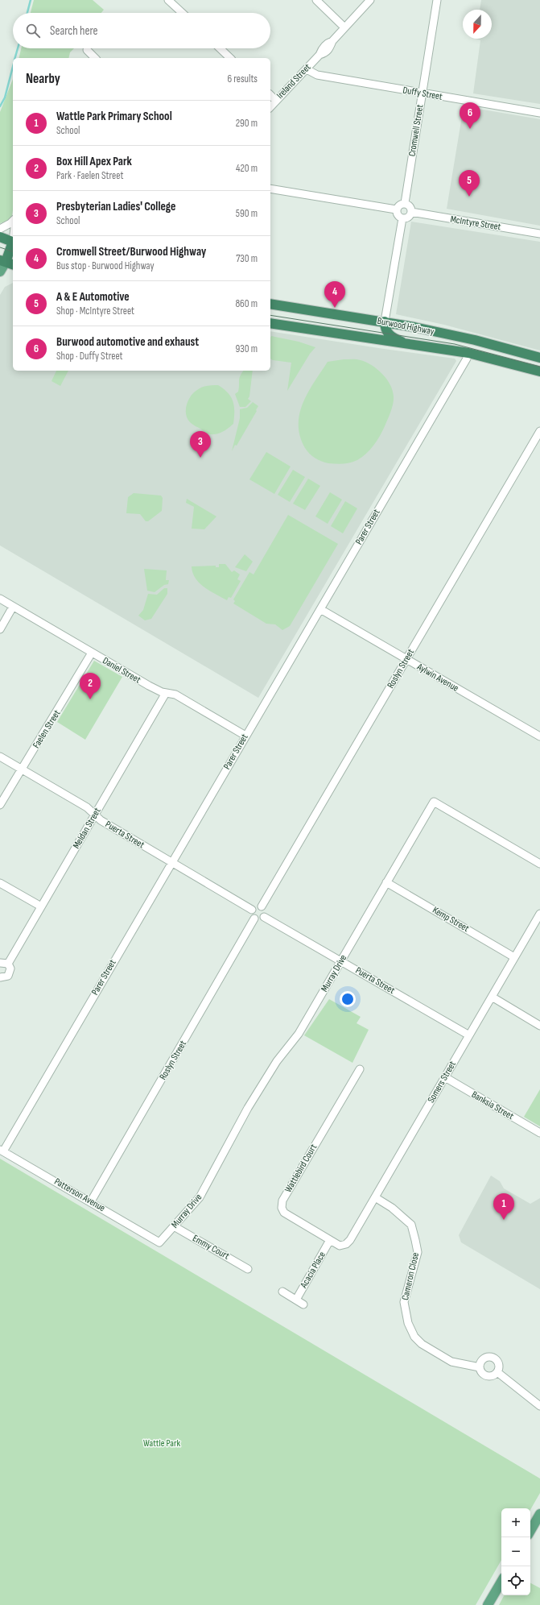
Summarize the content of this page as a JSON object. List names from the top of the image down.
{
  "streets": {
    "highway": ["Burwood Highway"],
    "street": [
      "Ireland Street",
      "Duffy Street",
      "Cromwell Street",
      "McIntyre Street",
      "Parer Street",
      "Roslyn Street",
      "Daniel Street",
      "Aylwin Avenue",
      "Faelen Street",
      "Meldan Street",
      "Puerta Street",
      "Kemp Street",
      "Murray Drive",
      "Somers Street",
      "Banksia Street",
      "Wattlebird Court",
      "Patterson Avenue",
      "Emmy Court",
      "Acacia Place",
      "Cameron Close"
    ]
  },
  "crossings": [
    ["Ireland Street", "Duffy Street"],
    ["Duffy Street", "Cromwell Street"],
    ["Cromwell Street", "McIntyre Street"],
    ["Burwood Highway", "Parer Street"],
    ["Parer Street", "Daniel Street"],
    ["Parer Street", "Aylwin Avenue"],
    ["Parer Street", "Puerta Street"],
    ["Parer Street", "Patterson Avenue"],
    ["Roslyn Street", "Aylwin Avenue"],
    ["Roslyn Street", "Puerta Street"],
    ["Roslyn Street", "Patterson Avenue"],
    ["Daniel Street", "Faelen Street"],
    ["Daniel Street", "Meldan Street"],
    ["Faelen Street", "Puerta Street"],
    ["Meldan Street", "Puerta Street"],
    ["Puerta Street", "Murray Drive"],
    ["Puerta Street", "Somers Street"],
    ["Kemp Street", "Murray Drive"],
    ["Kemp Street", "Somers Street"],
    ["Murray Drive", "Patterson Avenue"],
    ["Murray Drive", "Emmy Court"],
    ["Somers Street", "Banksia Street"],
    ["Somers Street", "Wattlebird Court"],
    ["Somers Street", "Cameron Close"],
    ["Wattlebird Court", "Acacia Place"]
  ],
  "parks": ["Wattle Park"],
  "north": "bottom",
  "page": {
    "search": "Search here",
    "heading": ["Nearby", "6 results"],
    "list": [
      {
        "mark": "1",
        "name": "Wattle Park Primary School",
        "note": "School",
        "value": "290 m"
      },
      {
        "mark": "2",
        "name": "Box Hill Apex Park",
        "note": "Park · Faelen Street",
        "value": "420 m"
      },
      {
        "mark": "3",
        "name": "Presbyterian Ladies' College",
        "note": "School",
        "value": "590 m"
      },
      {
        "mark": "4",
        "name": "Cromwell Street/Burwood Highway",
        "note": "Bus stop · Burwood Highway",
        "value": "730 m"
      },
      {
        "mark": "5",
        "name": "A & E Automotive",
        "note": "Shop · McIntyre Street",
        "value": "860 m"
      },
      {
        "mark": "6",
        "name": "Burwood automotive and exhaust",
        "note": "Shop · Duffy Street",
        "value": "930 m"
      }
    ],
    "pins": [
      "6",
      "5",
      "4",
      "3",
      "2",
      "1"
    ],
    "map_buttons": ["+", "−"]
  }
}
